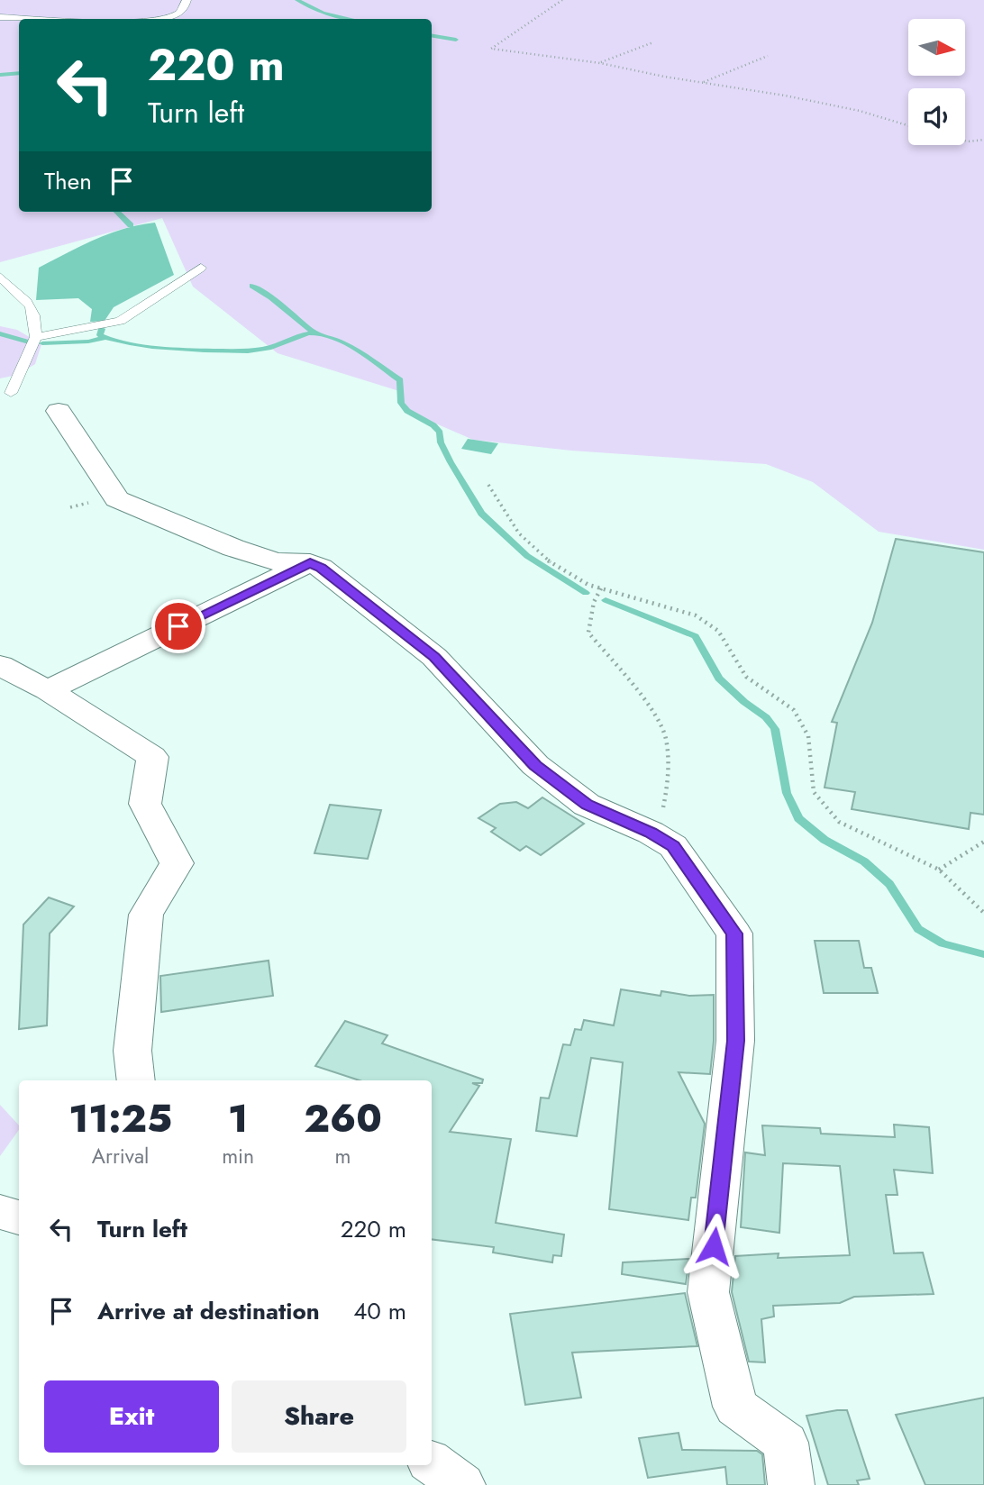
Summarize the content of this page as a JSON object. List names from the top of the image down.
{
  "north": "right",
  "page": {
    "turn": ["220 m", "Turn left"],
    "then": "Then",
    "eta": [
      "11:25",
      "Arrival",
      "1",
      "min",
      "260",
      "m"
    ],
    "list": [
      {
        "name": "Turn left",
        "value": "220 m"
      },
      {
        "name": "Arrive at destination",
        "value": "40 m"
      }
    ],
    "buttons": ["Exit", "Share"]
  }
}
